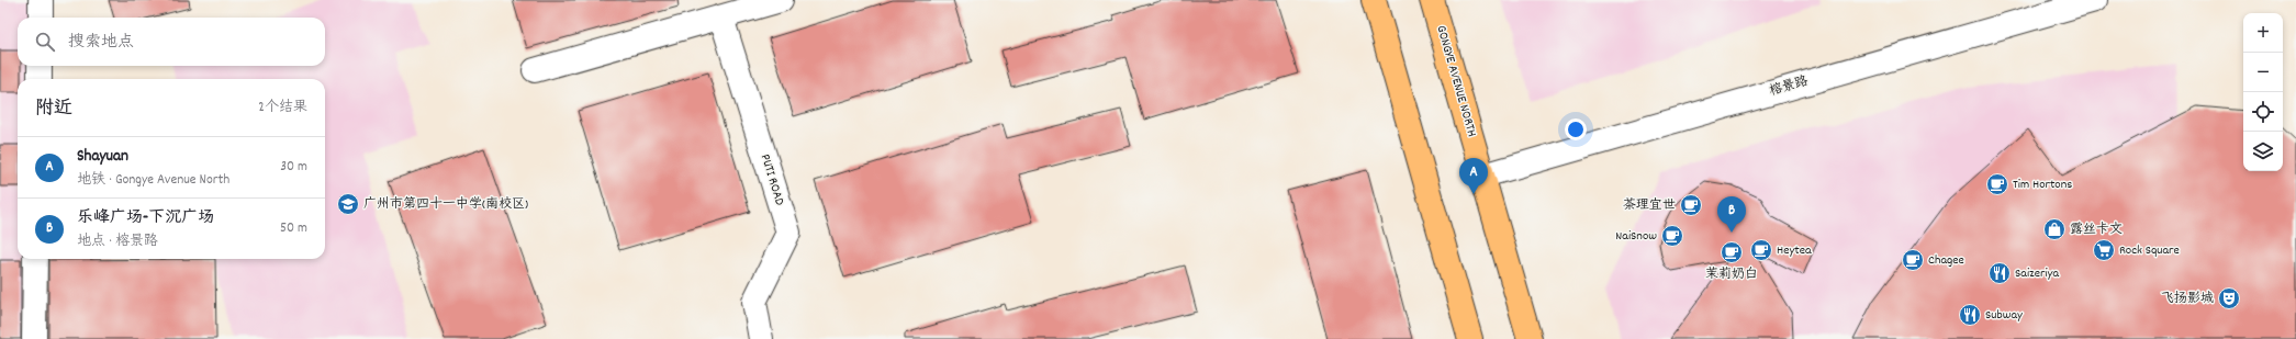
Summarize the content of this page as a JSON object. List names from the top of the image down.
{
  "streets": {
    "main road": ["GONGYE AVENUE NORTH"],
    "street": ["榕景路", "PUTI ROAD"]
  },
  "crossings": [
    ["GONGYE AVENUE NORTH", "榕景路"]
  ],
  "places": {
    "cafe": [
      "Tim Hortons",
      "茶理宜世",
      "NaiSnow",
      "Heytea",
      "茉莉奶白",
      "Chagee"
    ],
    "school or university": ["广州市第四十一中学(南校区)"],
    "shop": ["露丝卡文"],
    "supermarket": ["Rock Square"],
    "restaurant": ["Saizeriya", "Subway"],
    "theatre": ["飞扬影城"]
  },
  "page": {
    "map_buttons": ["+", "−"],
    "search": "搜索地点",
    "heading": ["附近", "2个结果"],
    "list": [
      {
        "mark": "A",
        "name": "Shayuan",
        "note": "地铁 · Gongye Avenue North",
        "value": "30 m"
      },
      {
        "mark": "B",
        "name": "乐峰广场-下沉广场",
        "note": "地点 · 榕景路",
        "value": "50 m"
      }
    ],
    "pins": ["A", "B"]
  }
}
